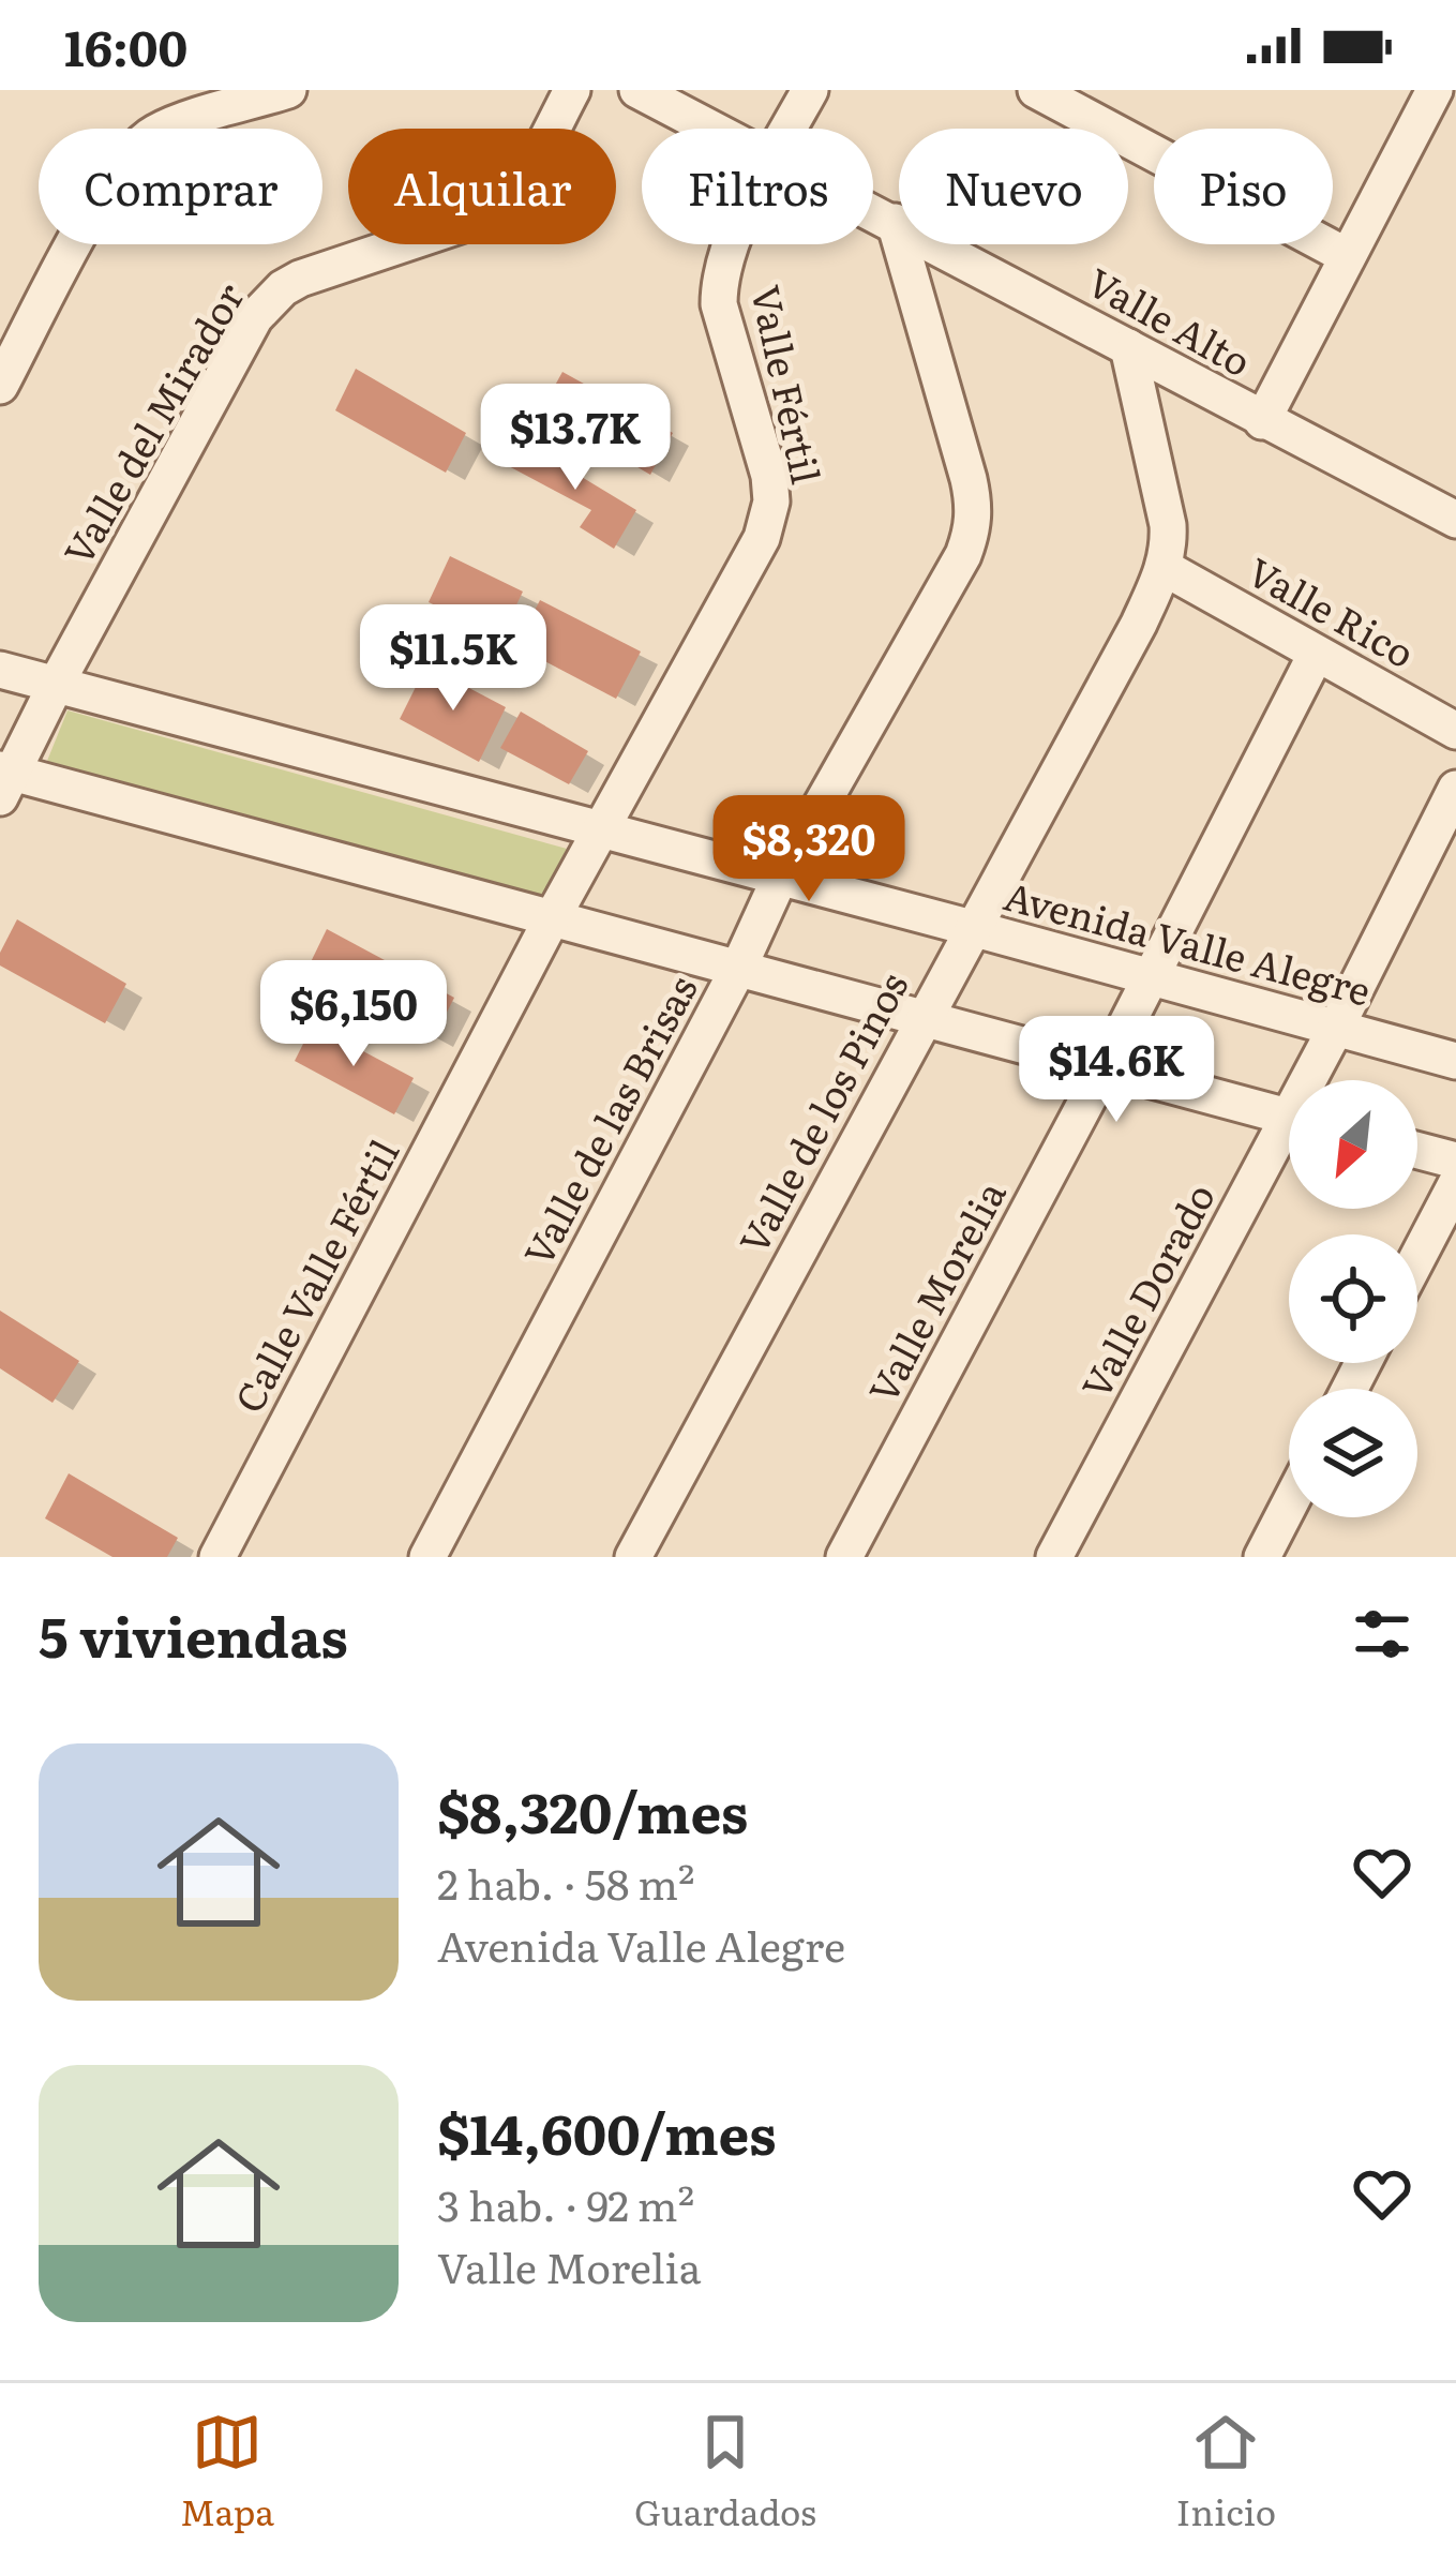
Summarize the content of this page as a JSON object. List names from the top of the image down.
{
  "streets": {
    "street": [
      "Valle Alto",
      "Valle Fértil",
      "Valle del Mirador",
      "Valle Rico",
      "Avenida Valle Alegre",
      "Valle de los Pinos",
      "Valle de las Brisas",
      "Calle Valle Fértil",
      "Valle Dorado",
      "Valle Morelia"
    ]
  },
  "crossings": [
    ["Valle Alto", "Valle de los Pinos"],
    ["Valle Alto", "Valle de las Brisas"],
    ["Valle Fértil", "Avenida Valle Alegre"],
    ["Valle Fértil", "Calle Valle Fértil"],
    ["Valle del Mirador", "Avenida Valle Alegre"],
    ["Valle Rico", "Valle de los Pinos"],
    ["Valle Rico", "Valle Morelia"],
    ["Avenida Valle Alegre", "Valle de los Pinos"],
    ["Avenida Valle Alegre", "Valle de las Brisas"],
    ["Avenida Valle Alegre", "Calle Valle Fértil"],
    ["Avenida Valle Alegre", "Valle Dorado"],
    ["Avenida Valle Alegre", "Valle Morelia"]
  ],
  "north": "bottom left",
  "page": {
    "status": "16:00",
    "chip": [
      "Comprar",
      "Alquilar",
      "Filtros",
      "Nuevo",
      "Piso"
    ],
    "price": [
      "$13.7K",
      "$11.5K",
      "$8,320",
      "$6,150",
      "$14.6K"
    ],
    "heading": "5 viviendas",
    "list": [
      {
        "name": "$8,320/mes",
        "note": "2 hab. · 58 m² · Avenida Valle Alegre"
      },
      {
        "name": "$14,600/mes",
        "note": "3 hab. · 92 m² · Valle Morelia"
      }
    ],
    "tabs": ["Mapa", "Guardados", "Inicio"]
  }
}
